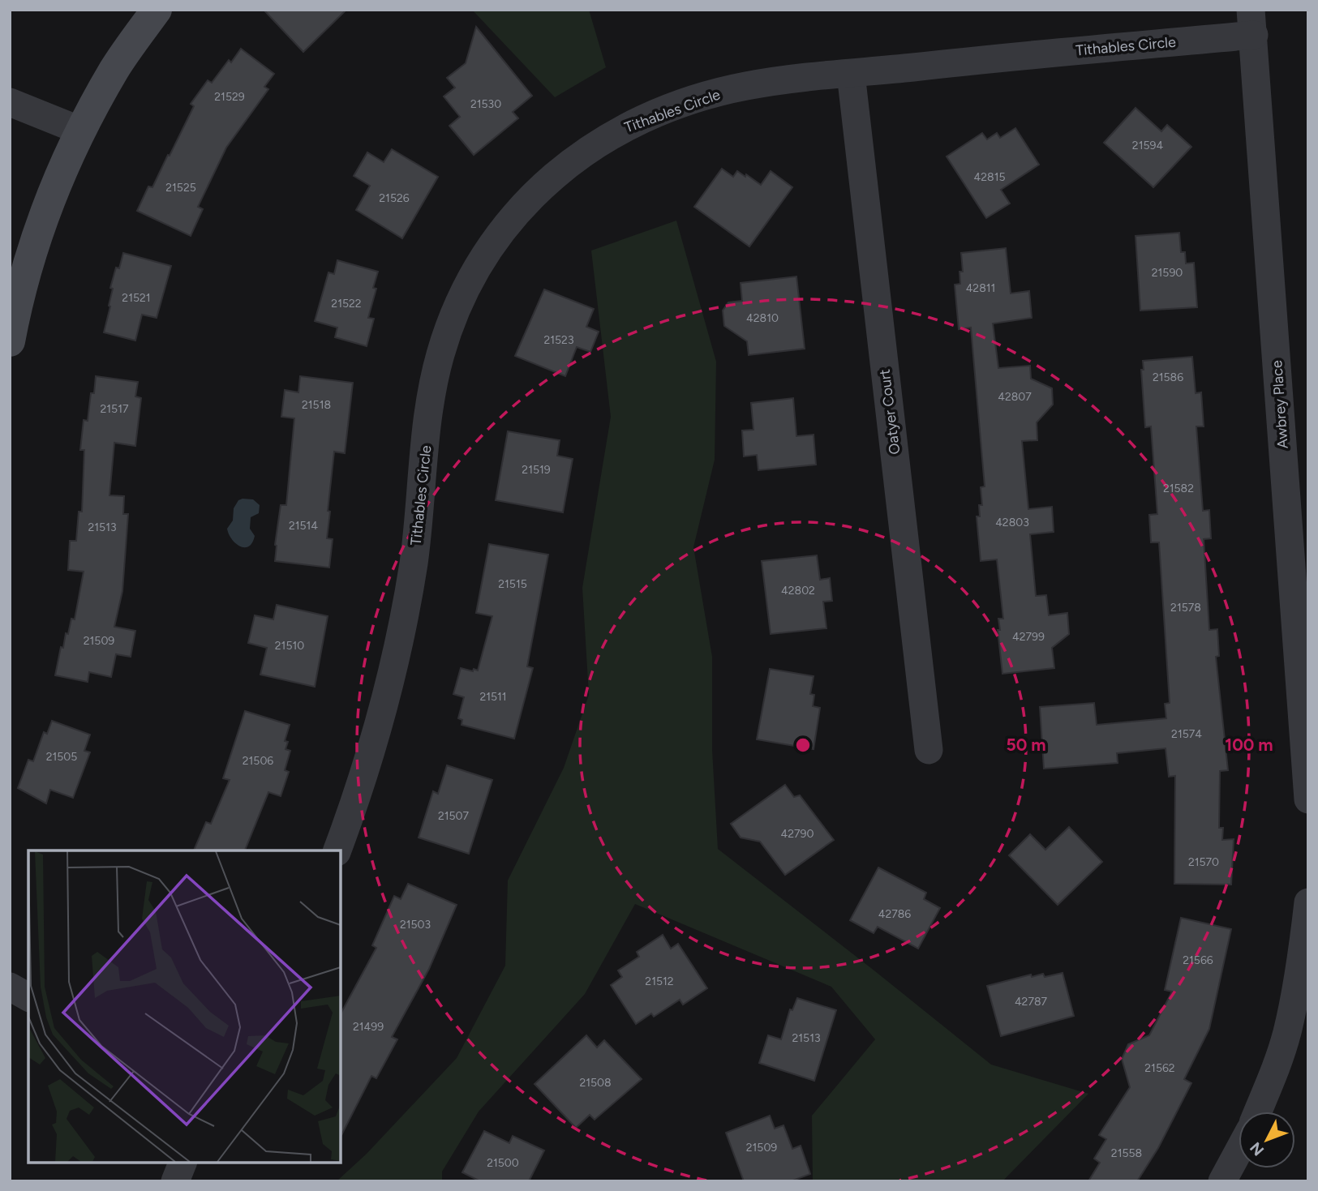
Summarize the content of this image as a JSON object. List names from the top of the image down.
{
  "streets": {
    "street": ["Tithables Circle", "Awbrey Place", "Oatyer Court"]
  },
  "crossings": [
    ["Tithables Circle", "Awbrey Place"],
    ["Tithables Circle", "Oatyer Court"]
  ],
  "house_numbers": [
    "21529",
    "21530",
    "21594",
    "42815",
    "21525",
    "21526",
    "21590",
    "42811",
    "21521",
    "21522",
    "42810",
    "21523",
    "21586",
    "42807",
    "21518",
    "21517",
    "21519",
    "21582",
    "42803",
    "21514",
    "21513",
    "21515",
    "42802",
    "21578",
    "42799",
    "21509",
    "21510",
    "21511",
    "21574",
    "21505",
    "21506",
    "21507",
    "42790",
    "21570",
    "42786",
    "21503",
    "21566",
    "21512",
    "42787",
    "21499",
    "21513",
    "21562",
    "21508",
    "21509",
    "21558",
    "21500"
  ],
  "north": "bottom left",
  "rings": ["50 m", "100 m"]
}
